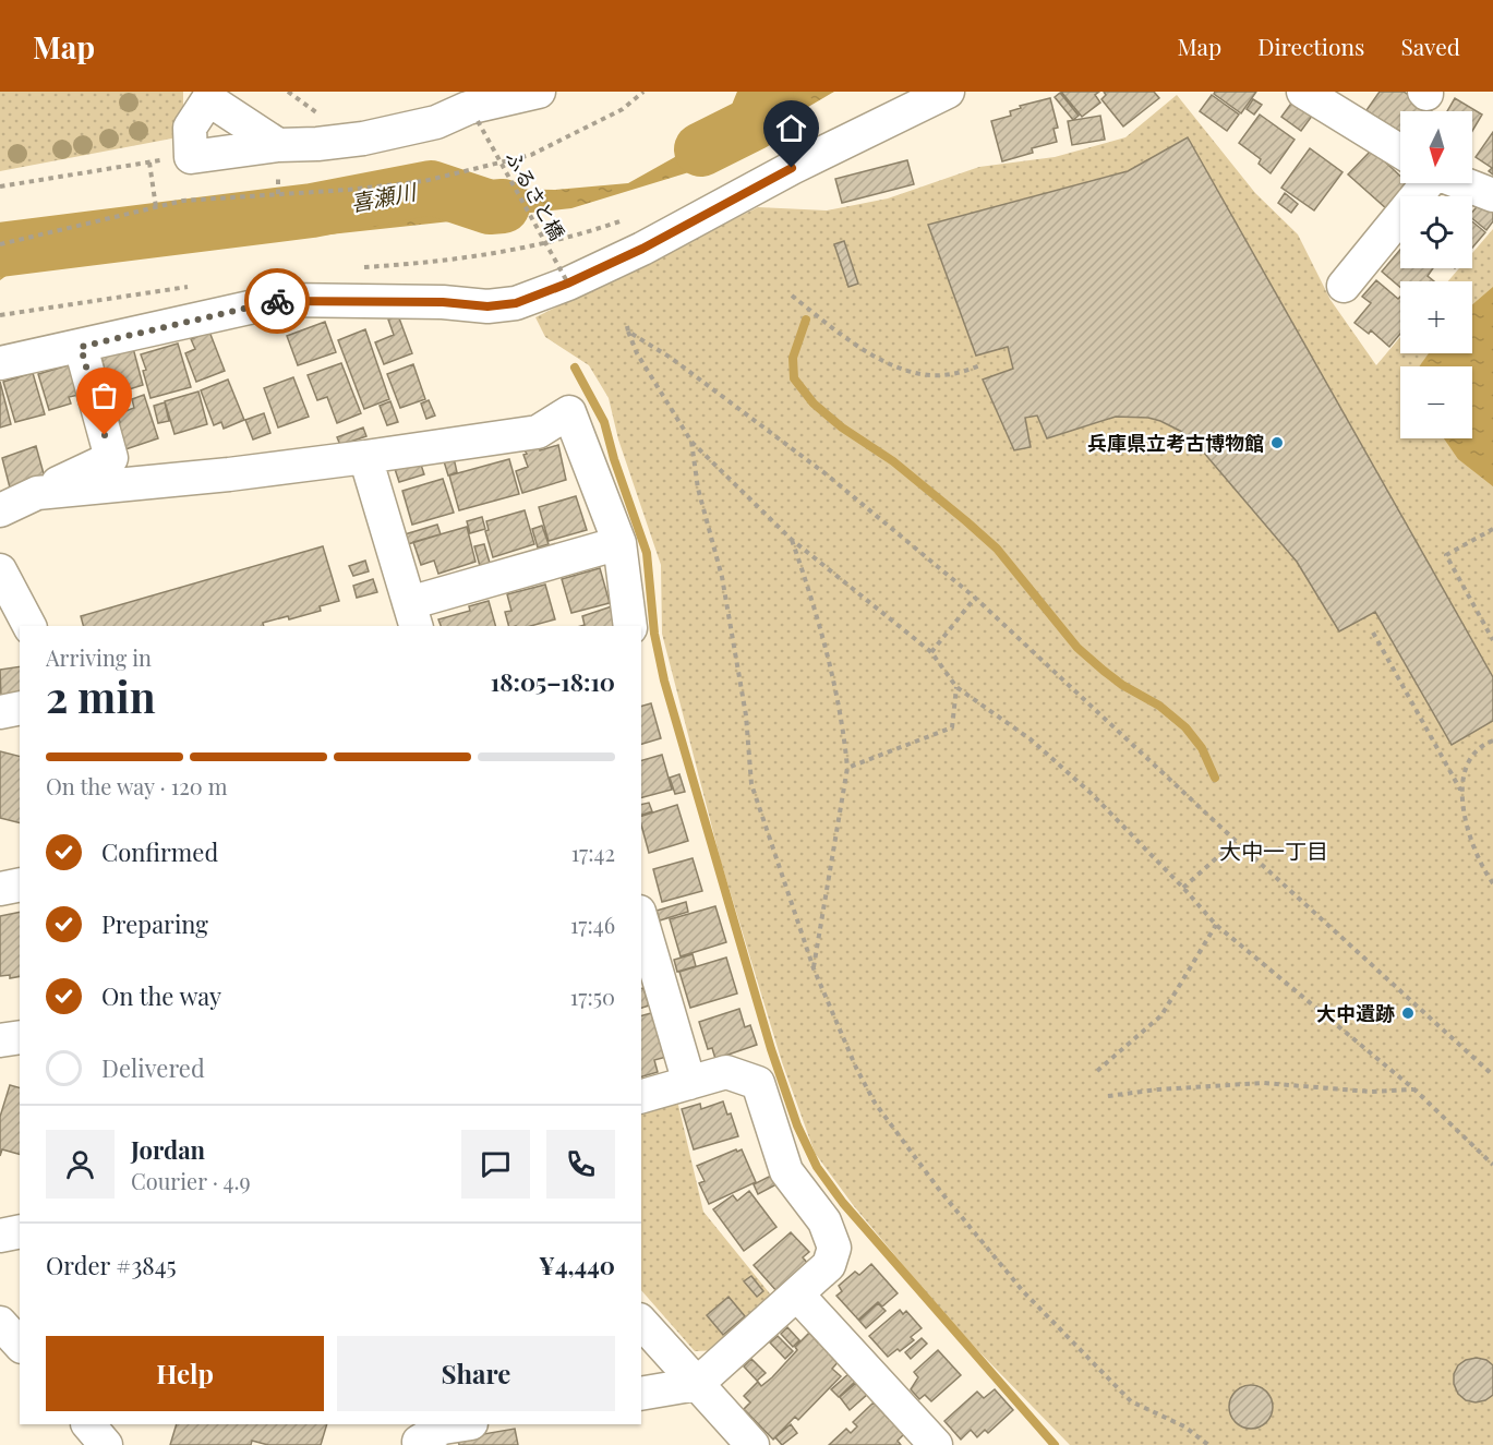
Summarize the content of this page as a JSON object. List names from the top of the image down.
{
  "streets": {
    "path": ["ふるさと橋"]
  },
  "districts": ["大中一丁目"],
  "water": ["喜瀬川"],
  "places": ["兵庫県立考古博物館", "大中遺跡"],
  "north": "bottom",
  "page": {
    "header": "Map",
    "nav": ["Map", "Directions", "Saved"],
    "map_buttons": ["+", "−"],
    "heading": ["2 min", "Arriving in", "18:05–18:10"],
    "panel": [
      "Jordan",
      "Courier · 4.9",
      "Order #3845",
      "¥4,440"
    ],
    "bar": "On the way · 120 m",
    "list": [
      ["Confirmed", "17:42"],
      ["Preparing", "17:46"],
      ["On the way", "17:50"],
      "Delivered"
    ],
    "buttons": ["Help", "Share"]
  }
}
